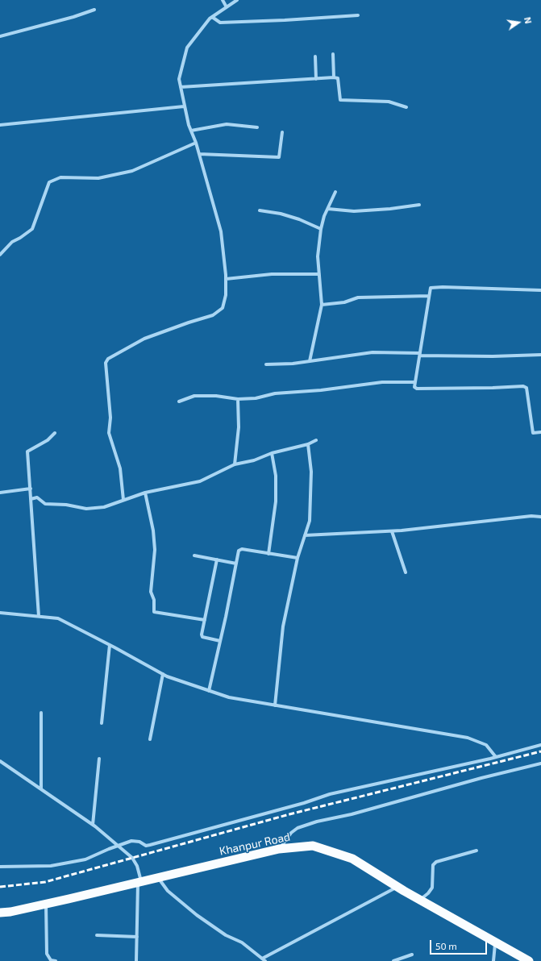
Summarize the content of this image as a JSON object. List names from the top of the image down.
{
  "streets": {
    "highway": ["Khanpur Road"]
  },
  "scale_bar": "50 m",
  "north": "right"
}
